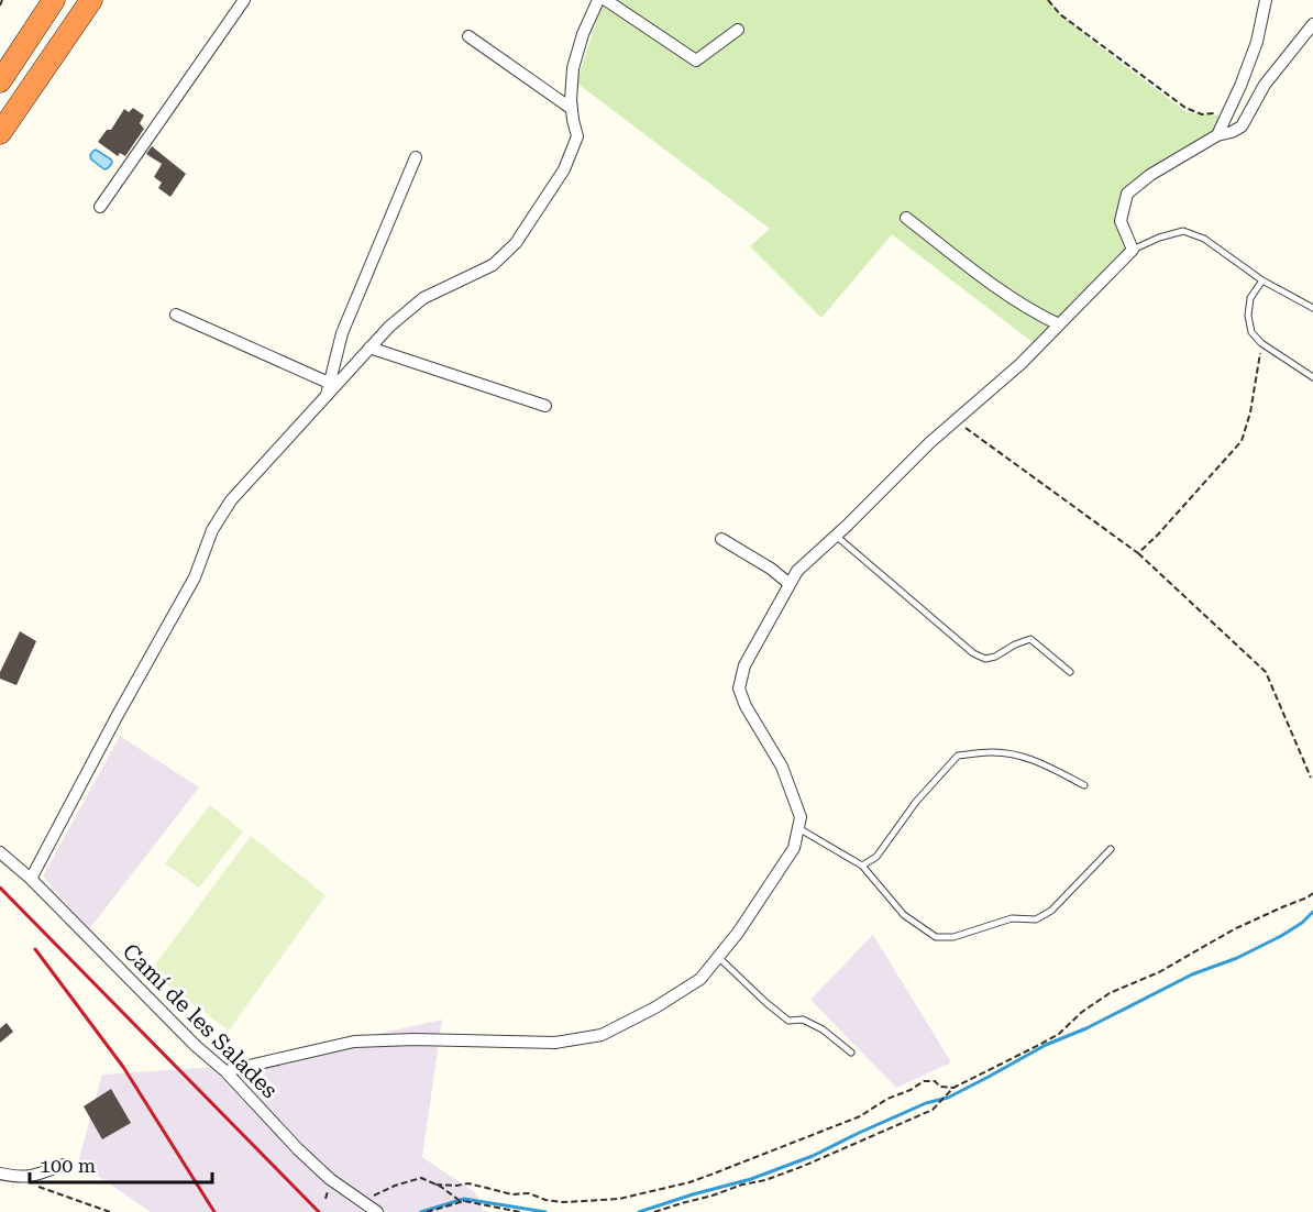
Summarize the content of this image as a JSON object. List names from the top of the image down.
{
  "streets": {
    "street": ["Camí de les Salades"]
  },
  "scale_bar": "100 m"
}
